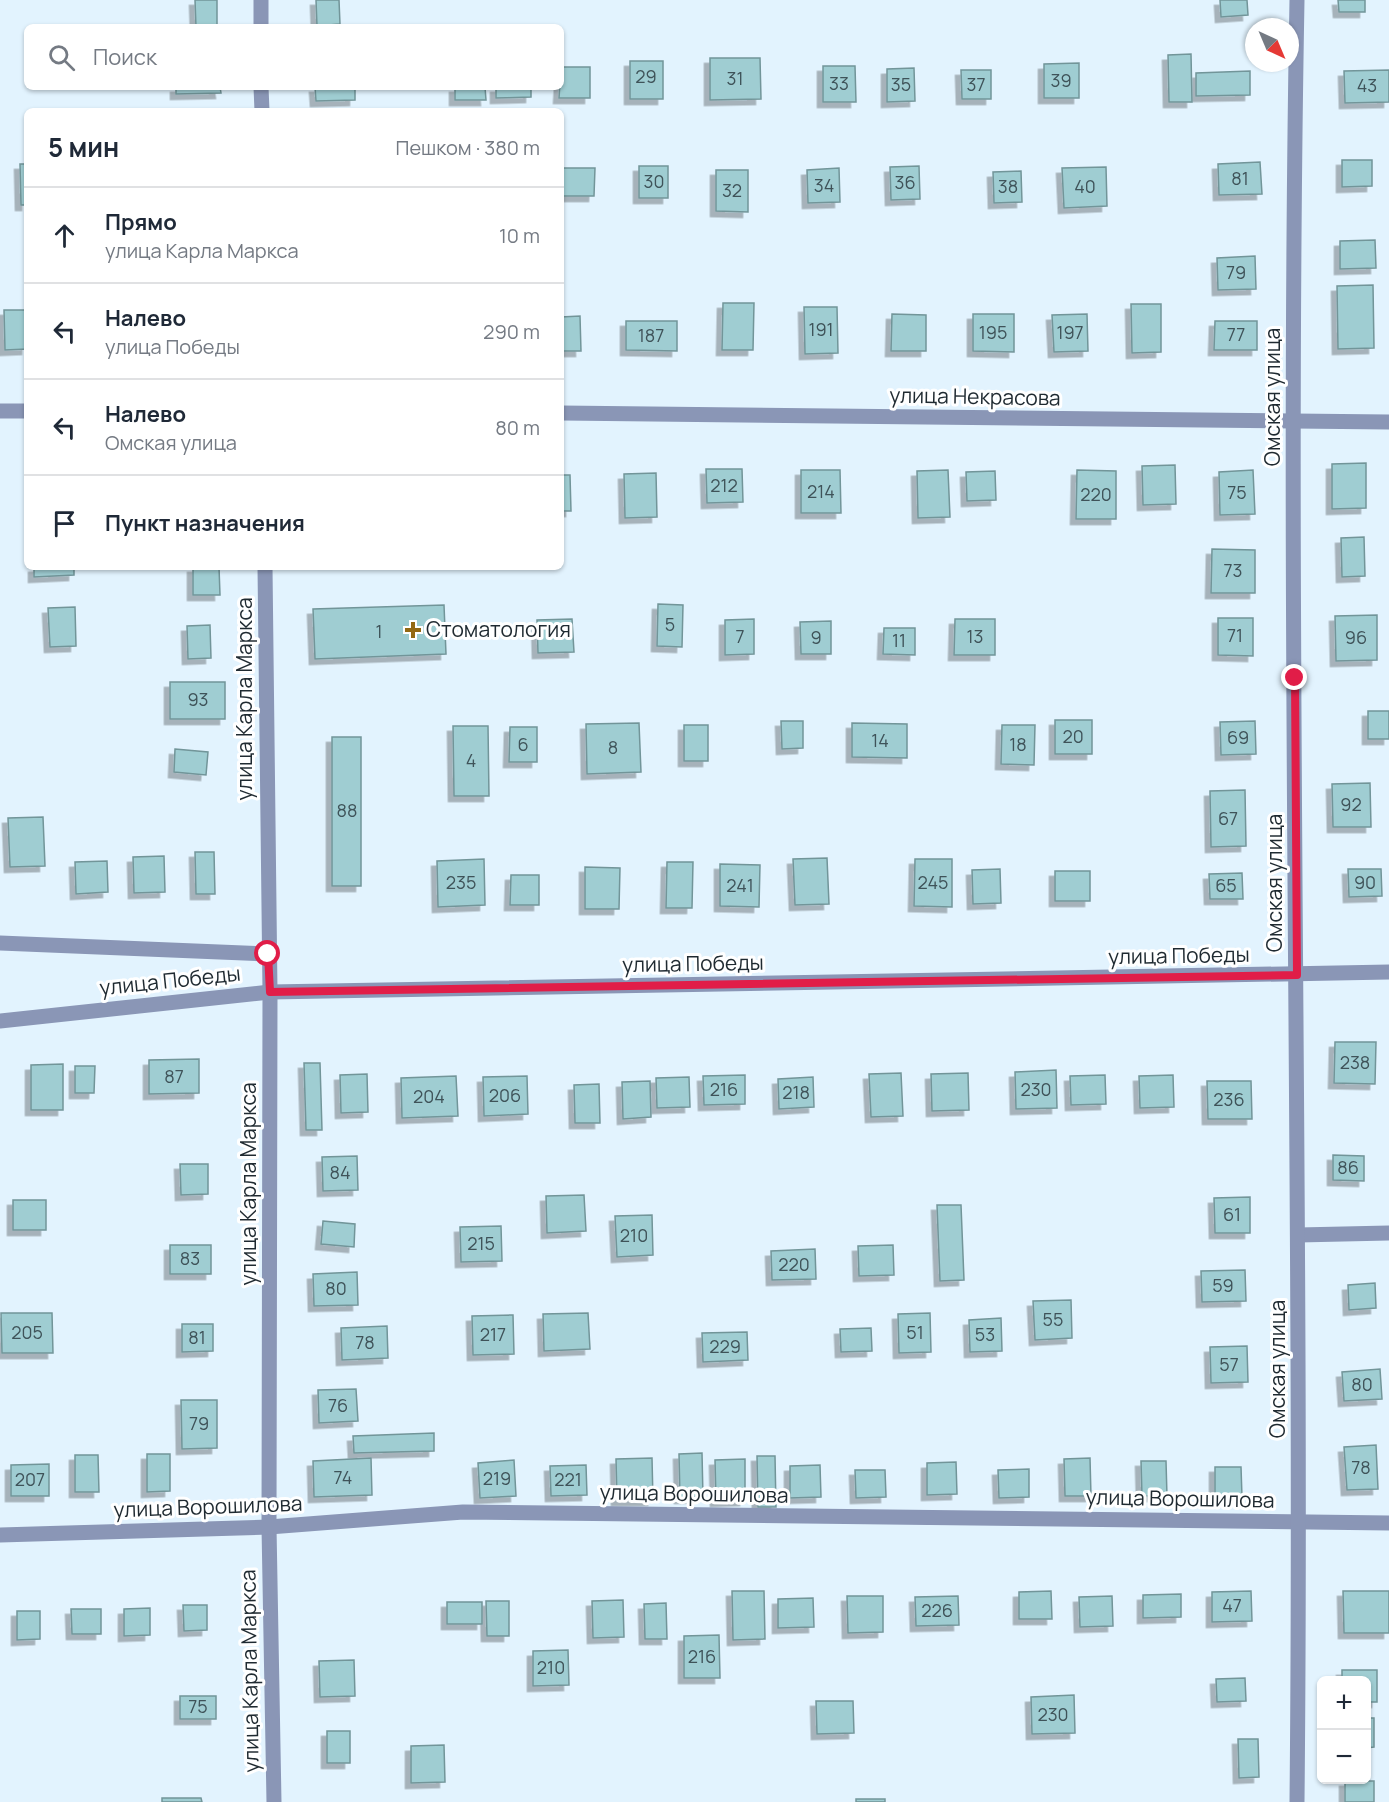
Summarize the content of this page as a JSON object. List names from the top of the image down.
{
  "streets": {
    "street": [
      "улица Некрасова",
      "Омская улица",
      "улица Карла Маркса",
      "улица Победы",
      "улица Ворошилова"
    ]
  },
  "crossings": [
    ["улица Некрасова", "Омская улица"],
    ["Омская улица", "улица Победы"],
    ["Омская улица", "улица Ворошилова"],
    ["улица Карла Маркса", "улица Победы"],
    ["улица Карла Маркса", "улица Ворошилова"]
  ],
  "places": {
    "health": ["Стоматология"]
  },
  "house_numbers": [
    "29",
    "31",
    "39",
    "33",
    "35",
    "37",
    "43",
    "81",
    "30",
    "36",
    "34",
    "38",
    "40",
    "32",
    "79",
    "191",
    "195",
    "197",
    "77",
    "187",
    "212",
    "214",
    "75",
    "220",
    "73",
    "5",
    "1",
    "71",
    "7",
    "13",
    "9",
    "96",
    "11",
    "93",
    "20",
    "69",
    "14",
    "6",
    "18",
    "8",
    "4",
    "92",
    "88",
    "67",
    "235",
    "245",
    "90",
    "241",
    "65",
    "238",
    "87",
    "216",
    "230",
    "218",
    "206",
    "204",
    "236",
    "86",
    "84",
    "61",
    "210",
    "215",
    "83",
    "220",
    "59",
    "80",
    "55",
    "205",
    "51",
    "217",
    "53",
    "81",
    "78",
    "229",
    "57",
    "80",
    "76",
    "79",
    "78",
    "74",
    "219",
    "207",
    "221",
    "47",
    "226",
    "216",
    "210",
    "75",
    "230"
  ],
  "north": "bottom right",
  "page": {
    "search": "Поиск",
    "heading": ["5 мин", "Пешком · 380 m"],
    "list": [
      ["Прямо", "улица Карла Маркса", "10 m"],
      ["Налево", "улица Победы", "290 m"],
      ["Налево", "Омская улица", "80 m"],
      "Пункт назначения"
    ],
    "map_buttons": ["+", "−"]
  }
}
